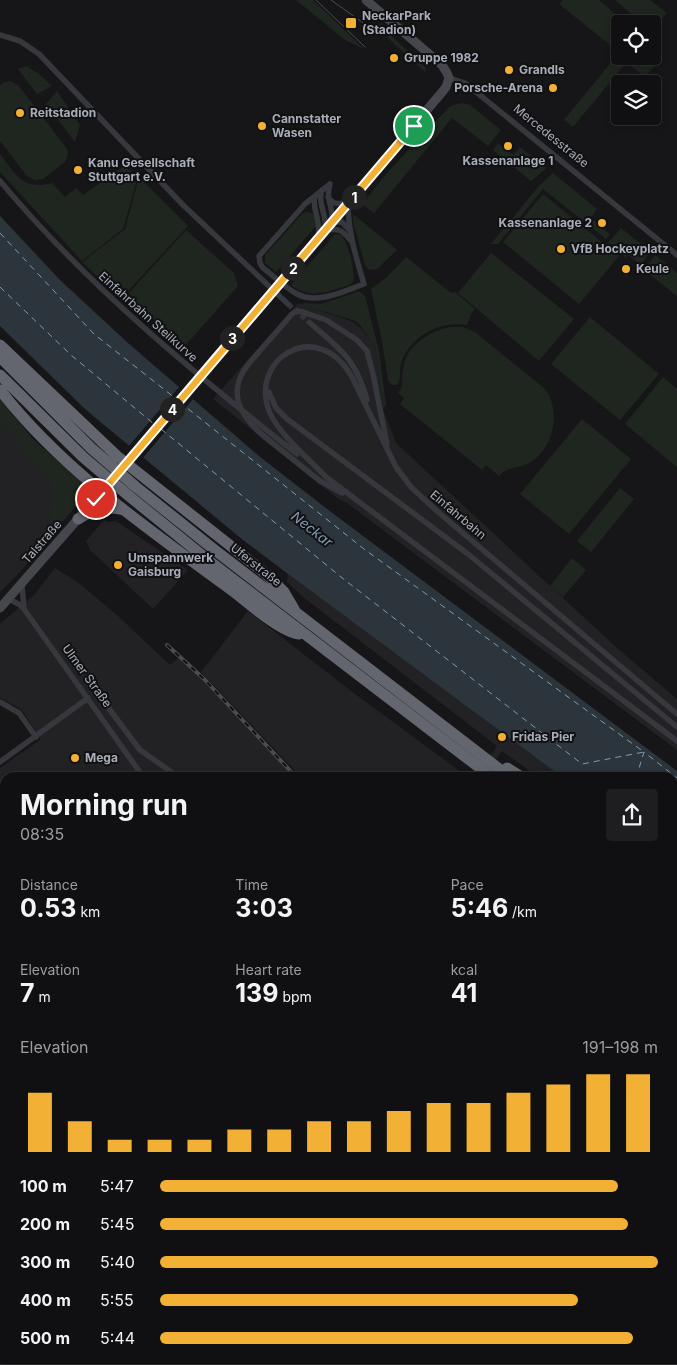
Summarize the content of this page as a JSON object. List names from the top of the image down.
{
  "streets": {
    "highway": ["Uferstraße"],
    "main road": ["Talstraße"],
    "street": [
      "Mercedesstraße",
      "Einfahrbahn Steilkurve",
      "Einfahrbahn",
      "Ulmer Straße"
    ]
  },
  "crossings": [
    ["Mercedesstraße", "Talstraße"],
    ["Talstraße", "Ulmer Straße"]
  ],
  "water": ["Neckar"],
  "places": {
    "transit": ["NeckarPark (Stadion)"],
    "other": [
      "Gruppe 1982",
      "Grandls",
      "Porsche-Arena",
      "Reitstadion",
      "Cannstatter Wasen",
      "Kassenanlage 1",
      "Kanu Gesellschaft Stuttgart e.V.",
      "Kassenanlage 2",
      "VfB Hockeyplatz",
      "Keule",
      "Umspannwerk Gaisburg",
      "Fridas Pier",
      "Mega"
    ]
  },
  "page": {
    "pins": [
      "1",
      "2",
      "3",
      "4"
    ],
    "heading": ["Morning run", "08:35"],
    "stats": [
      ["Distance", "0.53 km"],
      ["Time", "3:03"],
      ["Pace", "5:46 /km"],
      ["Elevation", "7 m"],
      ["Heart rate", "139 bpm"],
      ["kcal", "41"]
    ],
    "chart": ["Elevation", "191–198 m"],
    "list": [
      {
        "name": "100 m",
        "note": "5:47"
      },
      {
        "name": "200 m",
        "note": "5:45"
      },
      {
        "name": "300 m",
        "note": "5:40"
      },
      {
        "name": "400 m",
        "note": "5:55"
      },
      {
        "name": "500 m",
        "note": "5:44"
      }
    ]
  }
}
